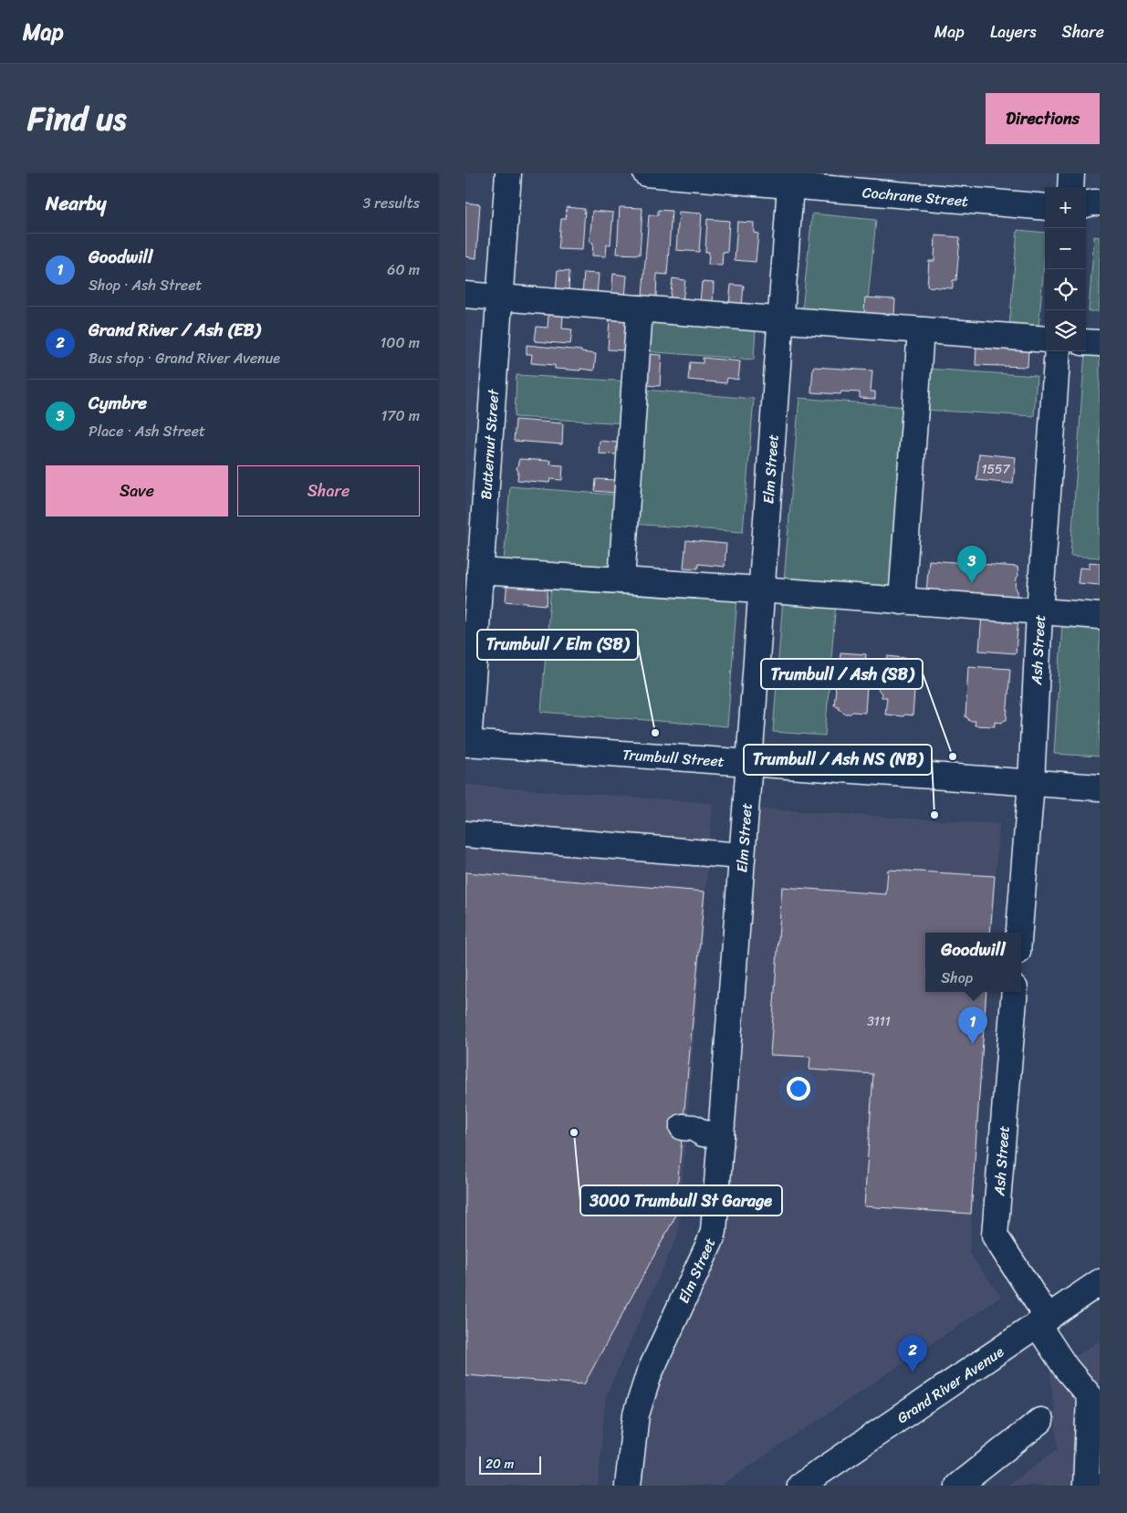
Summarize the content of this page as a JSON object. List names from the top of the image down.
{
  "streets": {
    "street": [
      "Cochrane Street",
      "Butternut Street",
      "Elm Street",
      "Ash Street",
      "Trumbull Street",
      "Grand River Avenue"
    ]
  },
  "crossings": [
    ["Cochrane Street", "Elm Street"],
    ["Butternut Street", "Trumbull Street"],
    ["Elm Street", "Trumbull Street"],
    ["Ash Street", "Trumbull Street"],
    ["Ash Street", "Grand River Avenue"]
  ],
  "places": [
    "Trumbull / Elm (SB)",
    "Trumbull / Ash (SB)",
    "Trumbull / Ash NS (NB)",
    "3000 Trumbull St Garage"
  ],
  "house_numbers": ["1557", "3111"],
  "scale_bar": "20 m",
  "page": {
    "header": "Map",
    "nav": ["Map", "Layers", "Share"],
    "title": "Find us",
    "buttons": [
      "Directions",
      ["Save", "Share"]
    ],
    "heading": ["Nearby", "3 results"],
    "map_buttons": ["+", "−"],
    "list": [
      {
        "mark": "1",
        "name": "Goodwill",
        "note": "Shop · Ash Street",
        "value": "60 m"
      },
      {
        "mark": "2",
        "name": "Grand River / Ash (EB)",
        "note": "Bus stop · Grand River Avenue",
        "value": "100 m"
      },
      {
        "mark": "3",
        "name": "Cymbre",
        "note": "Place · Ash Street",
        "value": "170 m"
      }
    ],
    "pins": ["3", "1", "2"],
    "popup": ["Goodwill", "Shop"],
    "scale": "20 m"
  }
}
